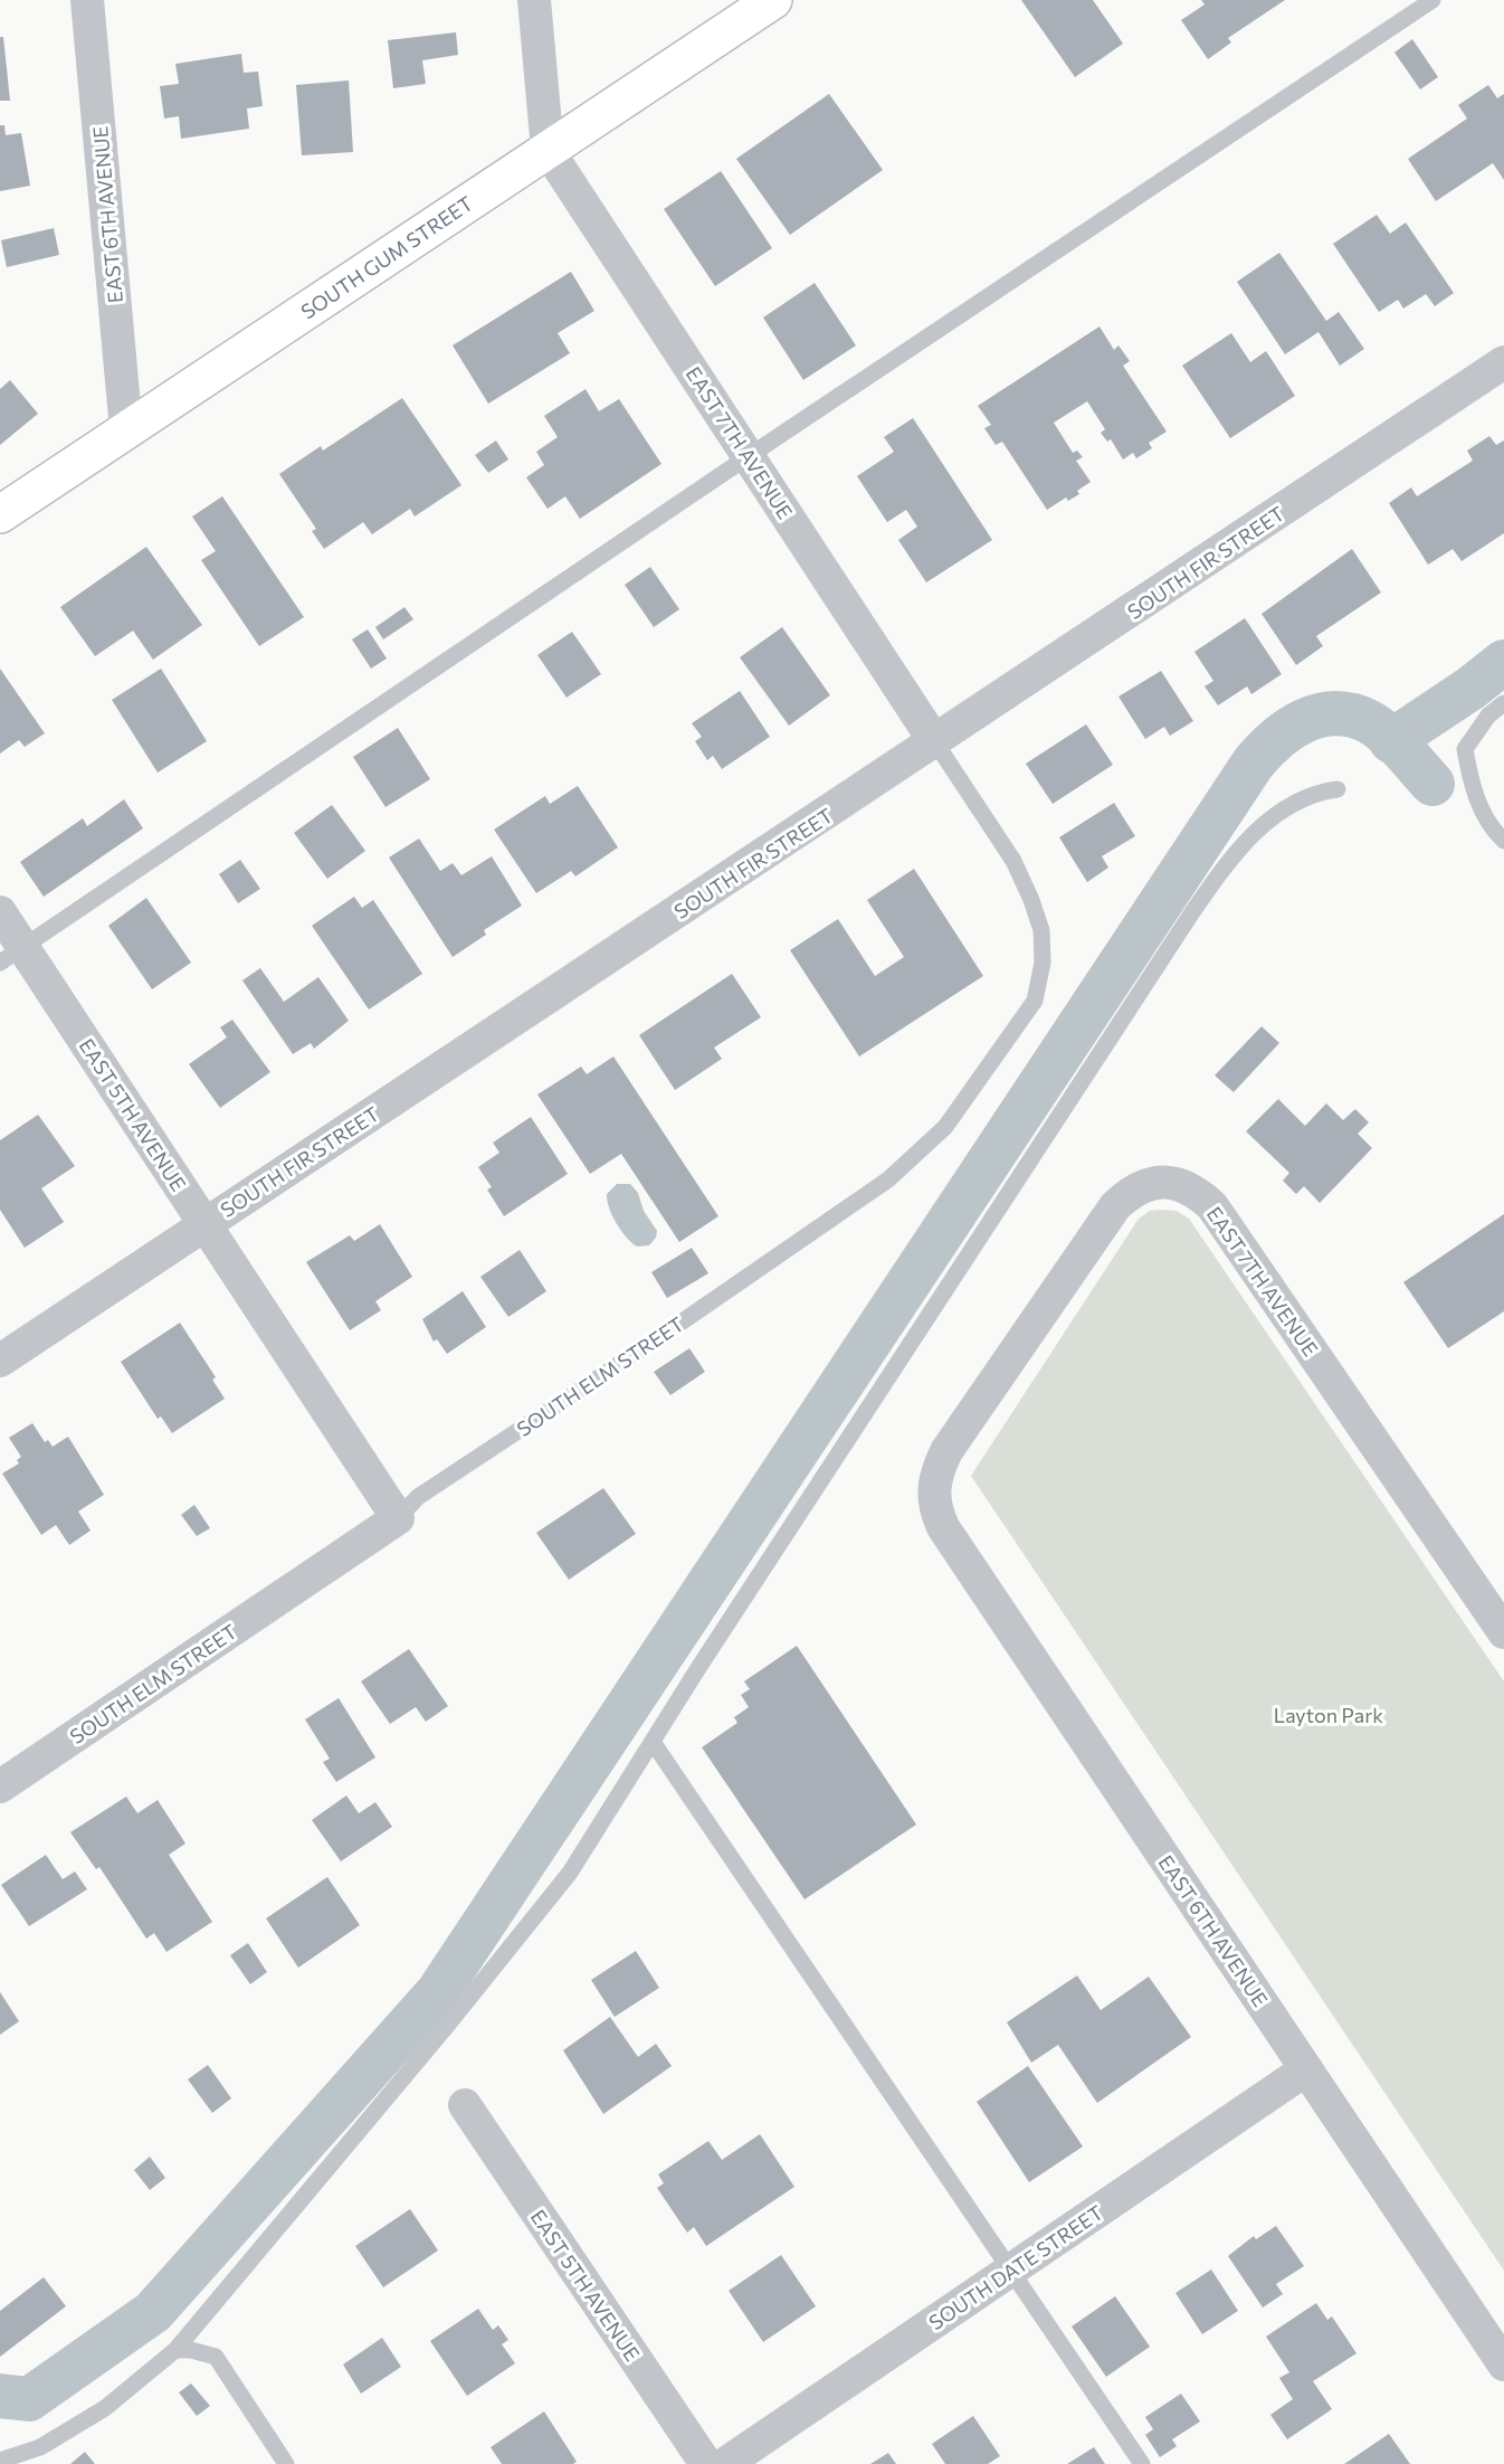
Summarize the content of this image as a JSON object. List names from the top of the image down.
{
  "streets": {
    "main road": ["SOUTH GUM STREET"],
    "street": [
      "EAST 6TH AVENUE",
      "EAST 7TH AVENUE",
      "SOUTH FIR STREET",
      "EAST 5TH AVENUE",
      "SOUTH ELM STREET",
      "SOUTH DATE STREET"
    ]
  },
  "crossings": [
    ["EAST 6TH AVENUE", "SOUTH GUM STREET"],
    ["EAST 6TH AVENUE", "EAST 7TH AVENUE"],
    ["EAST 6TH AVENUE", "SOUTH DATE STREET"],
    ["SOUTH GUM STREET", "EAST 7TH AVENUE"],
    ["EAST 7TH AVENUE", "SOUTH FIR STREET"],
    ["EAST 7TH AVENUE", "SOUTH ELM STREET"],
    ["SOUTH FIR STREET", "EAST 5TH AVENUE"],
    ["EAST 5TH AVENUE", "SOUTH ELM STREET"]
  ],
  "parks": ["Layton Park"]
}
